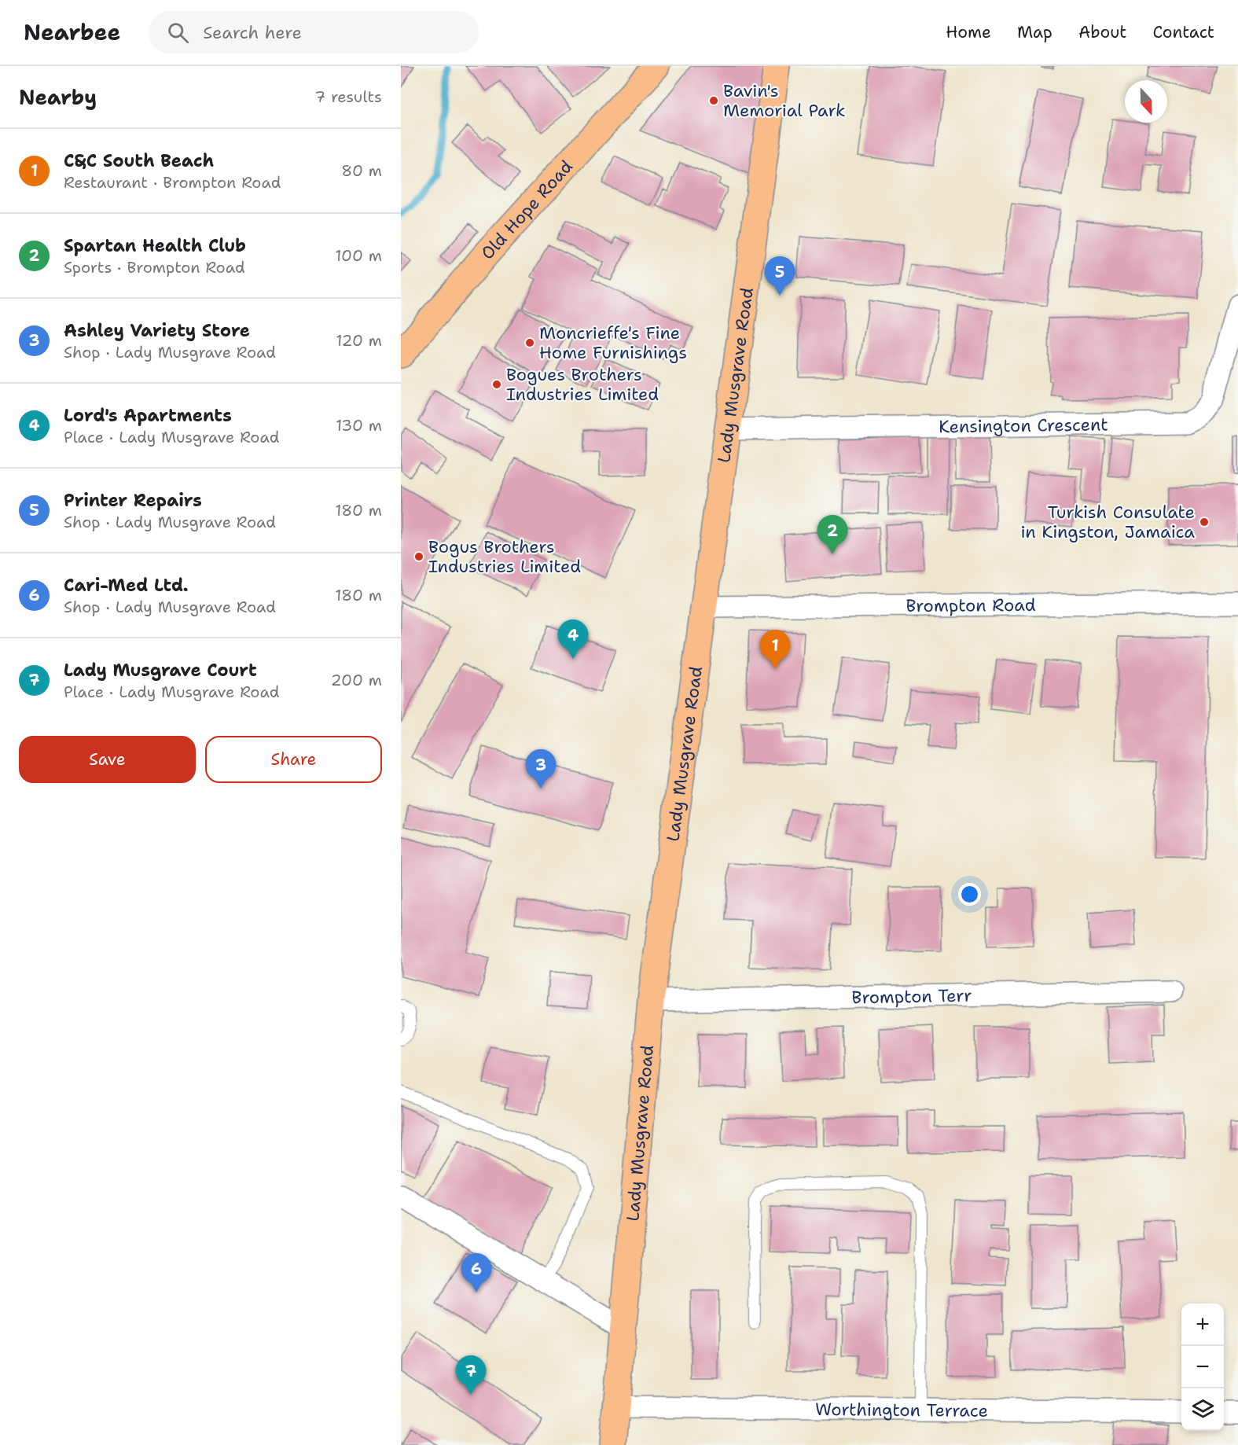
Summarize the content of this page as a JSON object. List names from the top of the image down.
{
  "streets": {
    "main road": ["Old Hope Road", "Lady Musgrave Road"],
    "street": [
      "Kensington Crescent",
      "Brompton Road",
      "Brompton Terr",
      "Worthington Terrace"
    ]
  },
  "crossings": [
    ["Lady Musgrave Road", "Kensington Crescent"],
    ["Lady Musgrave Road", "Brompton Road"],
    ["Lady Musgrave Road", "Brompton Terr"],
    ["Lady Musgrave Road", "Worthington Terrace"]
  ],
  "places": [
    "Bavin's Memorial Park",
    "Moncrieffe's Fine Home Furnishings",
    "Bogues Brothers Industries Limited",
    "Turkish Consulate in Kingston, Jamaica",
    "Bogus Brothers Industries Limited"
  ],
  "north": "bottom",
  "page": {
    "header": "Nearbee",
    "search": "Search here",
    "nav": [
      "Home",
      "Map",
      "About",
      "Contact"
    ],
    "heading": ["Nearby", "7 results"],
    "list": [
      {
        "mark": "1",
        "name": "C&C South Beach",
        "note": "Restaurant · Brompton Road",
        "value": "80 m"
      },
      {
        "mark": "2",
        "name": "Spartan Health Club",
        "note": "Sports · Brompton Road",
        "value": "100 m"
      },
      {
        "mark": "3",
        "name": "Ashley Variety Store",
        "note": "Shop · Lady Musgrave Road",
        "value": "120 m"
      },
      {
        "mark": "4",
        "name": "Lord's Apartments",
        "note": "Place · Lady Musgrave Road",
        "value": "130 m"
      },
      {
        "mark": "5",
        "name": "Printer Repairs",
        "note": "Shop · Lady Musgrave Road",
        "value": "180 m"
      },
      {
        "mark": "6",
        "name": "Cari-Med Ltd.",
        "note": "Shop · Lady Musgrave Road",
        "value": "180 m"
      },
      {
        "mark": "7",
        "name": "Lady Musgrave Court",
        "note": "Place · Lady Musgrave Road",
        "value": "200 m"
      }
    ],
    "pins": [
      "5",
      "2",
      "4",
      "1",
      "3",
      "6",
      "7"
    ],
    "buttons": ["Save", "Share"],
    "map_buttons": ["+", "−"]
  }
}
